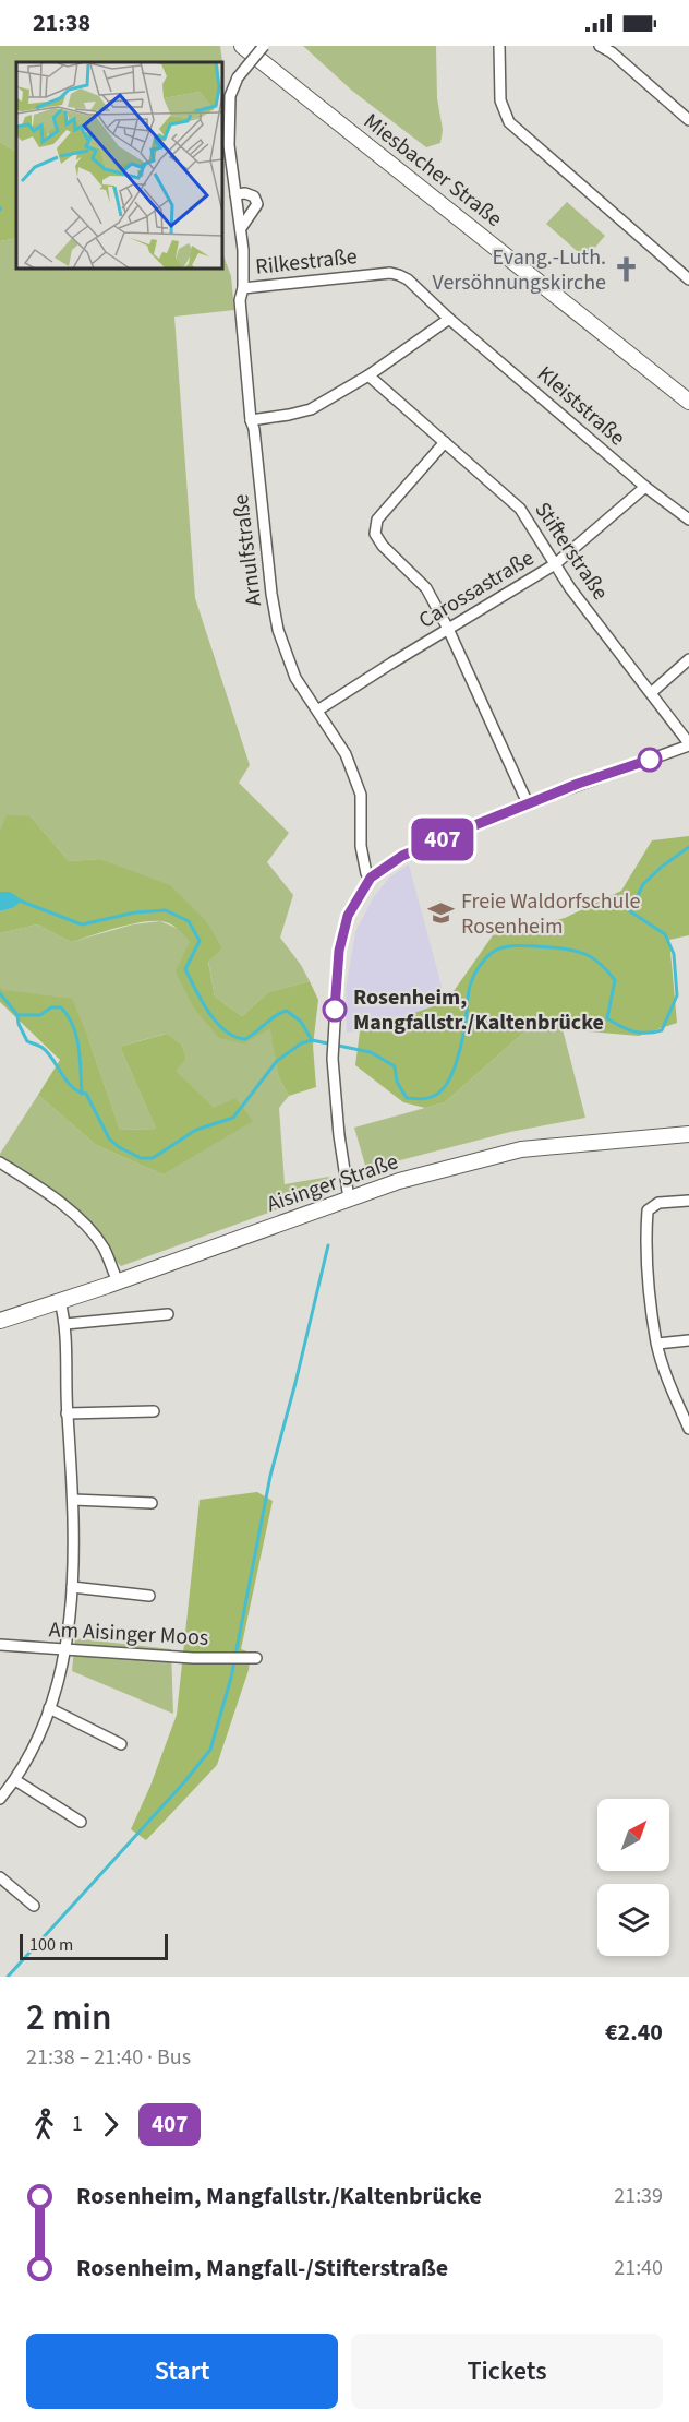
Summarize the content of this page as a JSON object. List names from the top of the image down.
{
  "streets": {
    "main road": ["Miesbacher Straße", "Aisinger Straße"],
    "street": [
      "Rilkestraße",
      "Kleiststraße",
      "Arnulfstraße",
      "Stifterstraße",
      "Carossastraße",
      "Am Aisinger Moos"
    ]
  },
  "crossings": [
    ["Rilkestraße", "Kleiststraße"],
    ["Rilkestraße", "Arnulfstraße"],
    ["Kleiststraße", "Carossastraße"],
    ["Arnulfstraße", "Carossastraße"],
    ["Stifterstraße", "Carossastraße"]
  ],
  "places": {
    "church": ["Evang.-Luth. Versöhnungskirche"],
    "school or university": ["Freie Waldorfschule Rosenheim"],
    "other": ["Rosenheim, Mangfallstr./Kaltenbrücke"]
  },
  "lines": ["bus line 407"],
  "scale_bar": "100 m",
  "north": "top right",
  "page": {
    "status": "21:38",
    "on_map": "407",
    "scale": "100 m",
    "heading": ["2 min", "21:38 – 21:40 · Bus", "€2.40"],
    "legs": ["1", "407"],
    "list": [
      {
        "name": "Rosenheim, Mangfallstr./Kaltenbrücke",
        "value": "21:39"
      },
      {
        "name": "Rosenheim, Mangfall-/Stifterstraße",
        "value": "21:40"
      }
    ],
    "buttons": ["Start", "Tickets"]
  }
}
